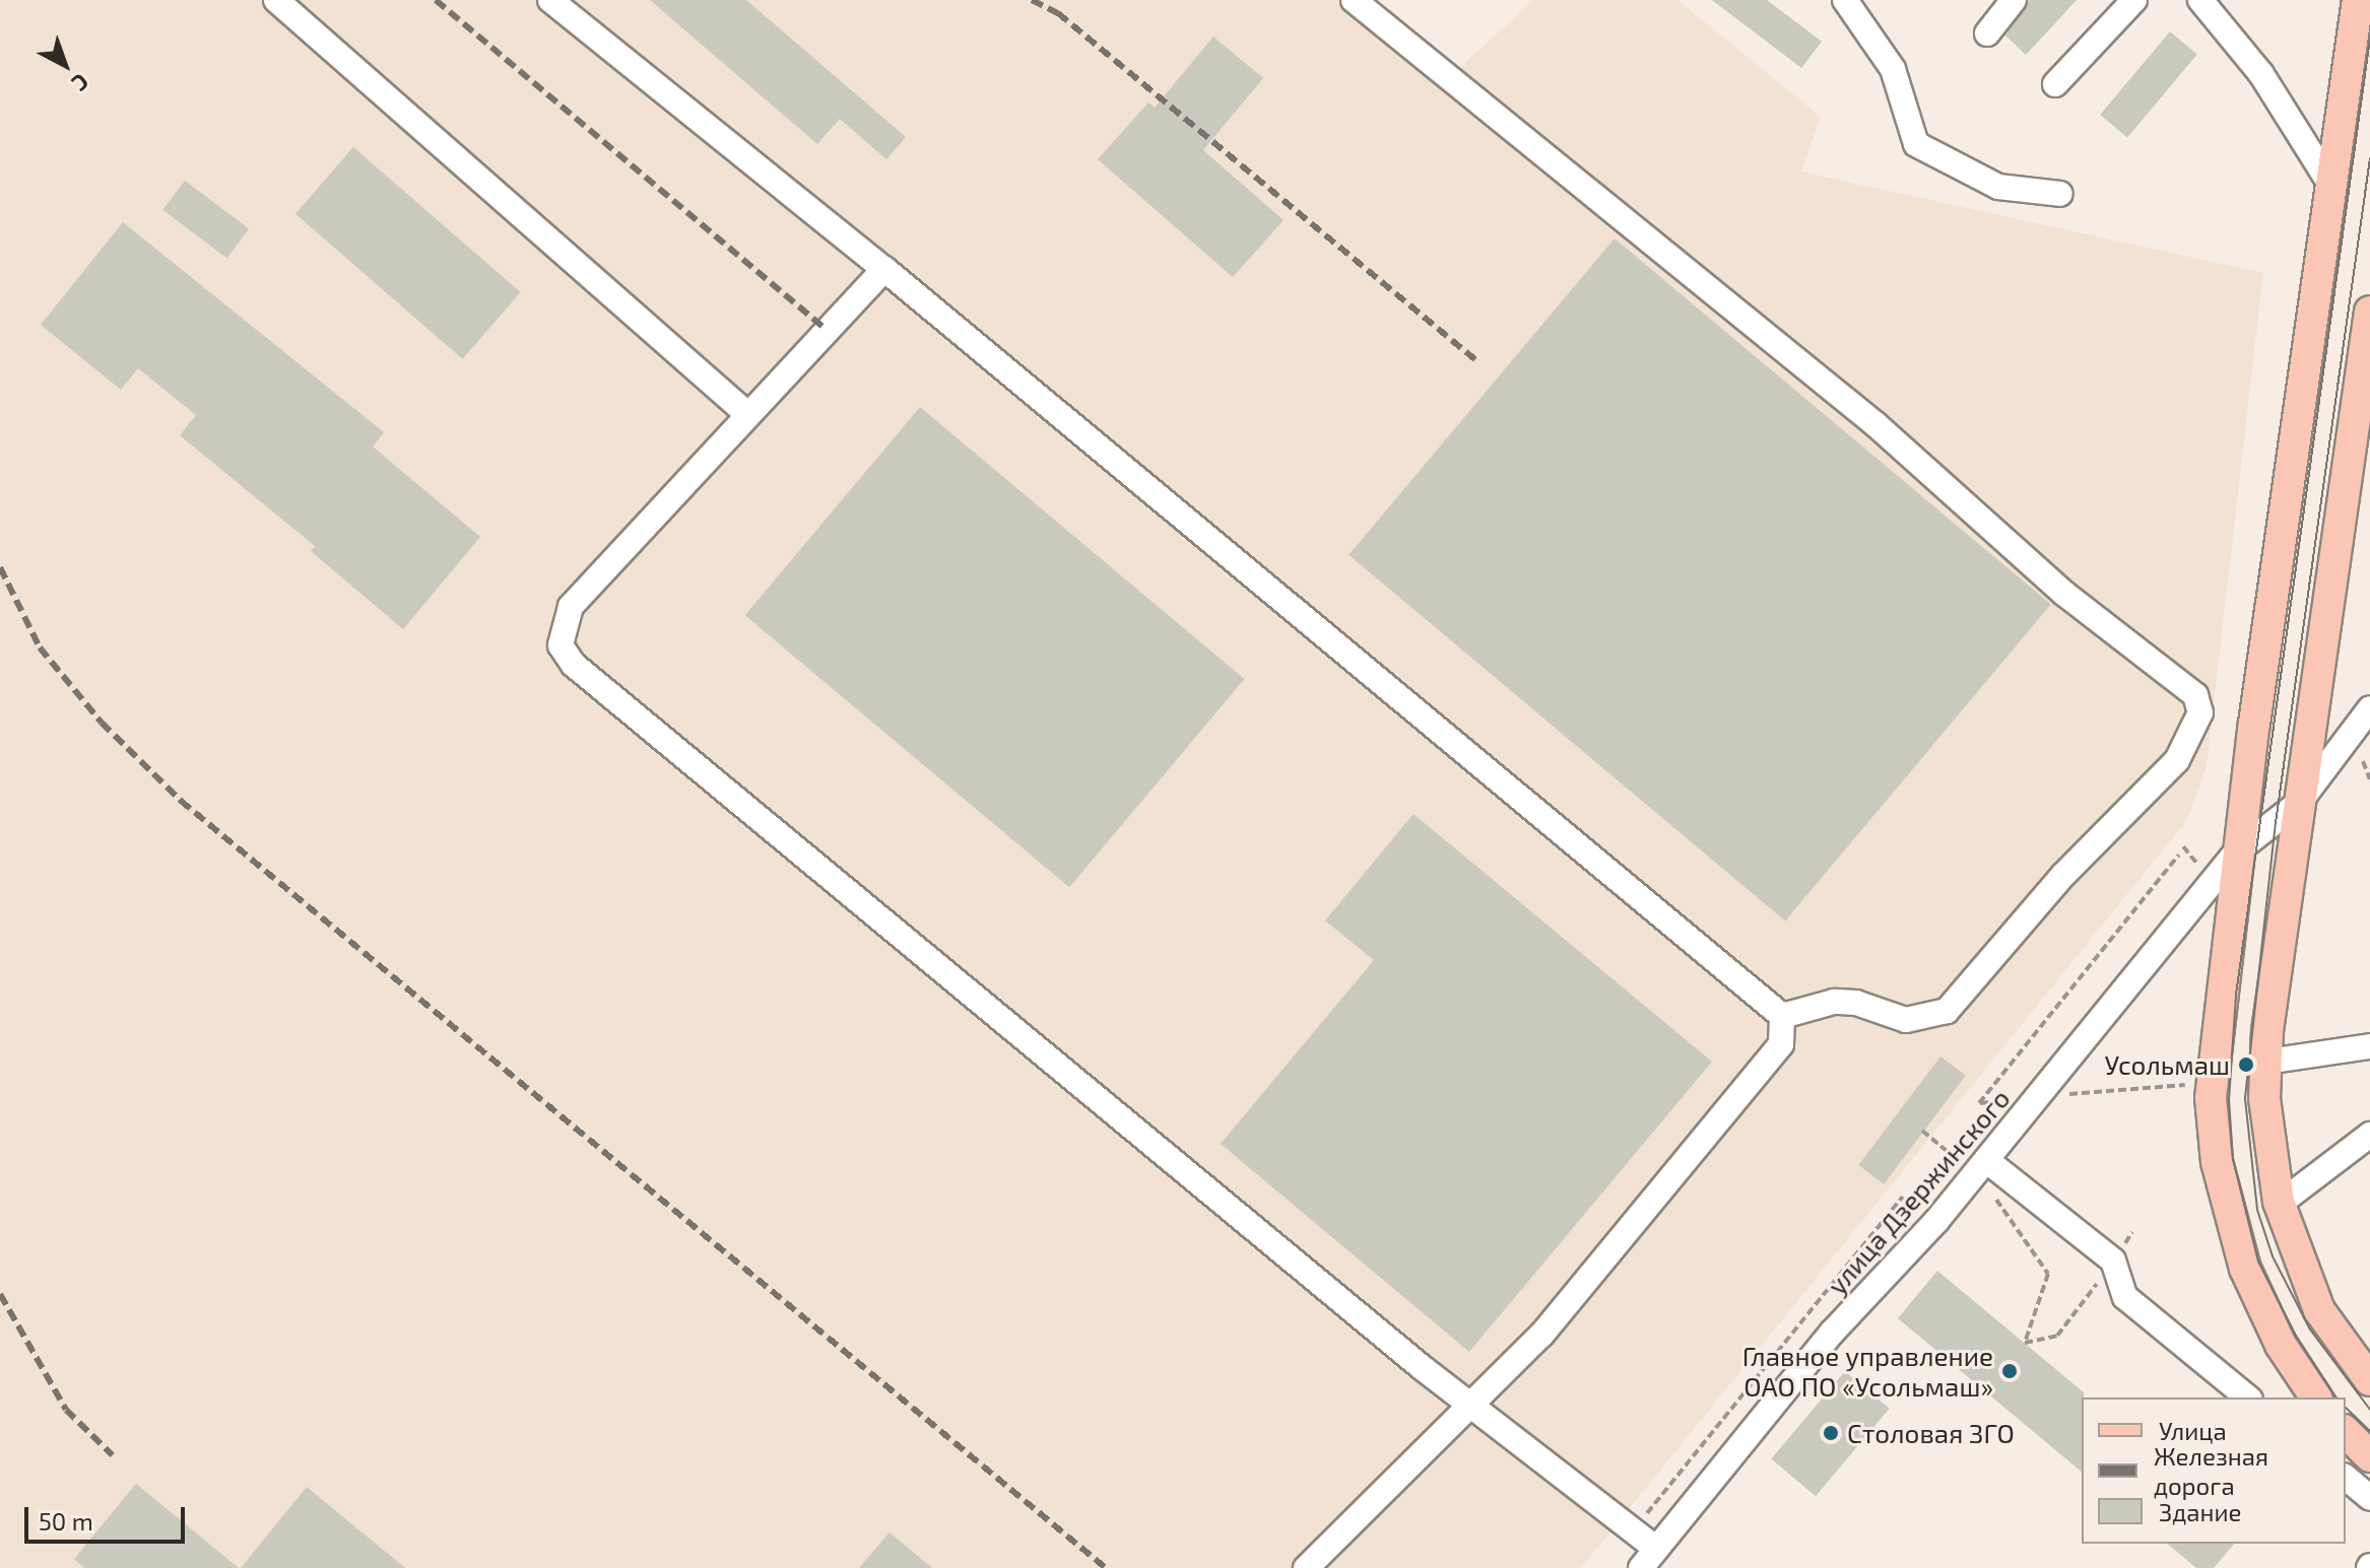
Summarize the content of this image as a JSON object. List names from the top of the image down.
{
  "streets": {
    "street": ["улица Дзержинского"]
  },
  "places": ["Усольмаш", "Главное управление ОАО ПО «Усольмаш»", "Столовая ЗГО"],
  "legend": ["Улица", "Железная дорога", "Здание"],
  "scale_bar": "50 m",
  "north": "bottom right"
}
